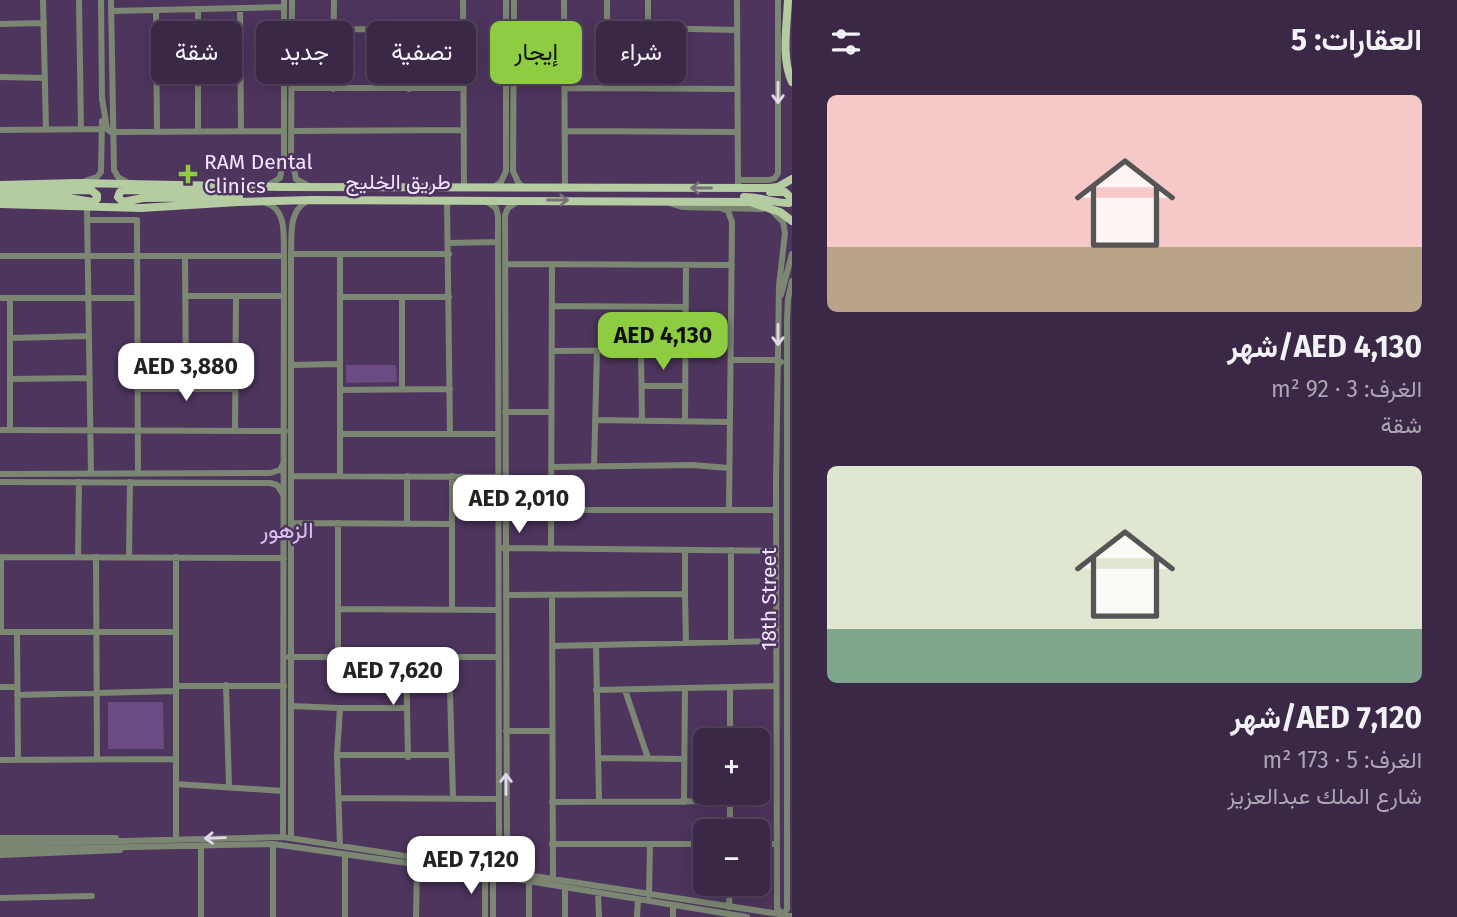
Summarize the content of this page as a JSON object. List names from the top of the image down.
{
  "streets": {
    "main road": ["طريق الخليج"],
    "street": ["18th Street"]
  },
  "districts": ["الزهور"],
  "places": {
    "health": ["RAM Dental Clinics"]
  },
  "page": {
    "heading": "العقارات: 5",
    "chip": [
      "شراء",
      "إيجار",
      "تصفية",
      "جديد",
      "شقة"
    ],
    "list": [
      {
        "name": "AED 4,130/شهر",
        "note": "الغرف: 3 · 92 m² · شقة"
      },
      {
        "name": "AED 7,120/شهر",
        "note": "الغرف: 5 · 173 m² · شارع الملك عبدالعزيز"
      }
    ],
    "price": [
      "AED 4,130",
      "AED 3,880",
      "AED 2,010",
      "AED 7,620",
      "AED 7,120"
    ],
    "map_buttons": ["+", "−"]
  }
}
